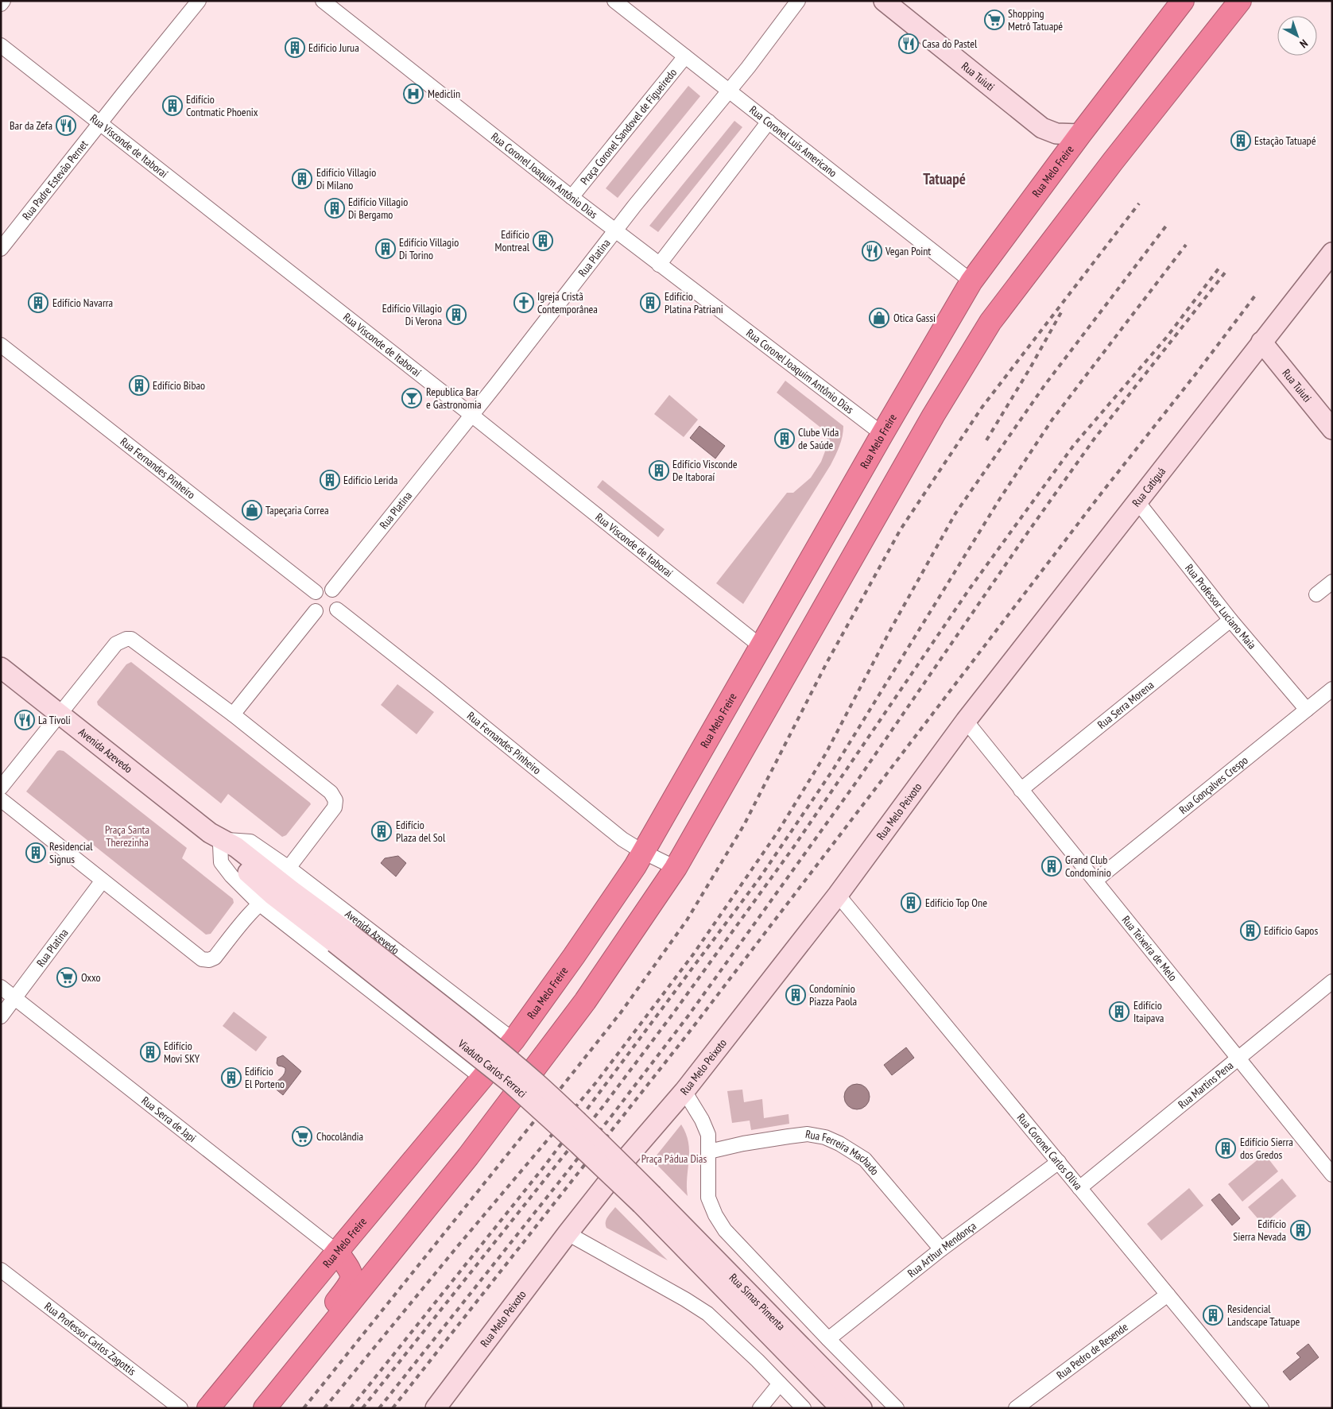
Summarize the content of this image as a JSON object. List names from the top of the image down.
{
  "streets": {
    "highway": ["Rua Melo Freire"],
    "street": [
      "Rua Tuiuti",
      "Praça Coronel Sandovel de Figueiredo",
      "Rua Coronel Luis Americano",
      "Rua Visconde de Itaboraí",
      "Rua Coronel Joaquim Antônio Dias",
      "Rua Padre Estevão Pernet",
      "Rua Platina",
      "Rua Fernandes Pinheiro",
      "Rua Catiguá",
      "Rua Professor Luciano Maia",
      "Rua Serra Morena",
      "Avenida Azevedo",
      "Rua Gonçalves Crespo",
      "Rua Melo Peixoto",
      "Rua Teixeira de Melo",
      "Viaduto Carlos Ferraci",
      "Rua Martins Pena",
      "Rua Serra de Japi",
      "Rua Coronel Carlos Oliva",
      "Rua Ferreira Machado",
      "Rua Arthur Mendonça",
      "Rua Simas Pimenta",
      "Rua Professor Carlos Zagottis",
      "Rua Pedro de Resende"
    ]
  },
  "crossings": [
    ["Rua Tuiuti", "Rua Melo Freire"],
    ["Rua Tuiuti", "Rua Catiguá"],
    ["Praça Coronel Sandovel de Figueiredo", "Rua Coronel Luis Americano"],
    ["Praça Coronel Sandovel de Figueiredo", "Rua Coronel Joaquim Antônio Dias"],
    ["Rua Coronel Luis Americano", "Rua Melo Freire"],
    ["Rua Coronel Luis Americano", "Rua Platina"],
    ["Rua Visconde de Itaboraí", "Rua Melo Freire"],
    ["Rua Visconde de Itaboraí", "Rua Padre Estevão Pernet"],
    ["Rua Visconde de Itaboraí", "Rua Platina"],
    ["Rua Melo Freire", "Rua Coronel Joaquim Antônio Dias"],
    ["Rua Melo Freire", "Rua Fernandes Pinheiro"],
    ["Rua Melo Freire", "Avenida Azevedo"],
    ["Rua Melo Freire", "Rua Serra de Japi"],
    ["Rua Coronel Joaquim Antônio Dias", "Rua Platina"],
    ["Rua Platina", "Rua Fernandes Pinheiro"],
    ["Rua Platina", "Rua Serra de Japi"],
    ["Rua Catiguá", "Rua Professor Luciano Maia"],
    ["Rua Catiguá", "Rua Melo Peixoto"],
    ["Rua Catiguá", "Rua Teixeira de Melo"],
    ["Rua Professor Luciano Maia", "Rua Serra Morena"],
    ["Rua Professor Luciano Maia", "Rua Gonçalves Crespo"],
    ["Rua Serra Morena", "Rua Teixeira de Melo"],
    ["Avenida Azevedo", "Viaduto Carlos Ferraci"],
    ["Rua Gonçalves Crespo", "Rua Teixeira de Melo"],
    ["Rua Melo Peixoto", "Rua Teixeira de Melo"],
    ["Rua Melo Peixoto", "Rua Coronel Carlos Oliva"],
    ["Rua Teixeira de Melo", "Rua Martins Pena"],
    ["Viaduto Carlos Ferraci", "Rua Simas Pimenta"],
    ["Rua Martins Pena", "Rua Coronel Carlos Oliva"],
    ["Rua Coronel Carlos Oliva", "Rua Arthur Mendonça"],
    ["Rua Coronel Carlos Oliva", "Rua Pedro de Resende"],
    ["Rua Ferreira Machado", "Rua Arthur Mendonça"]
  ],
  "districts": ["Tatuapé"],
  "parks": ["Praça Santa Therezinha", "Praça Pádua Dias"],
  "places": {
    "supermarket": ["Shopping Metrô Tatuapé", "Oxxo", "Chocolândia"],
    "restaurant": [
      "Casa do Pastel",
      "Bar da Zefa",
      "Vegan Point",
      "La Tivoli"
    ],
    "building": [
      "Edifício Jurua",
      "Edifício Contmatic Phoenix",
      "Estação Tatuapé",
      "Edifício Villagio Di Milano",
      "Edifício Villagio Di Bergamo",
      "Edifício Montreal",
      "Edifício Villagio Di Torino",
      "Edifício Navarra",
      "Edifício Platina Patriani",
      "Edifício Villagio Di Verona",
      "Edifício Bibao",
      "Clube Vida de Saúde",
      "Edifício Visconde De Itaboraí",
      "Edifício Lerida",
      "Edifício Plaza del Sol",
      "Residencial Signus",
      "Grand Club Condomínio",
      "Edifício Top One",
      "Edifício Gapos",
      "Condomínio Piazza Paola",
      "Edifício Itaipava",
      "Edifício Movi SKY",
      "Edifício El Porteno",
      "Edifício Sierra dos Gredos",
      "Edifício Sierra Nevada",
      "Residencial Landscape Tatuape"
    ],
    "hospital": ["Mediclin"],
    "church": ["Igreja Cristã Contemporânea"],
    "shop": ["Otica Gassi", "Tapeçaria Correa"],
    "bar": ["Republica Bar e Gastronomia"]
  },
  "north": "bottom right"
}
